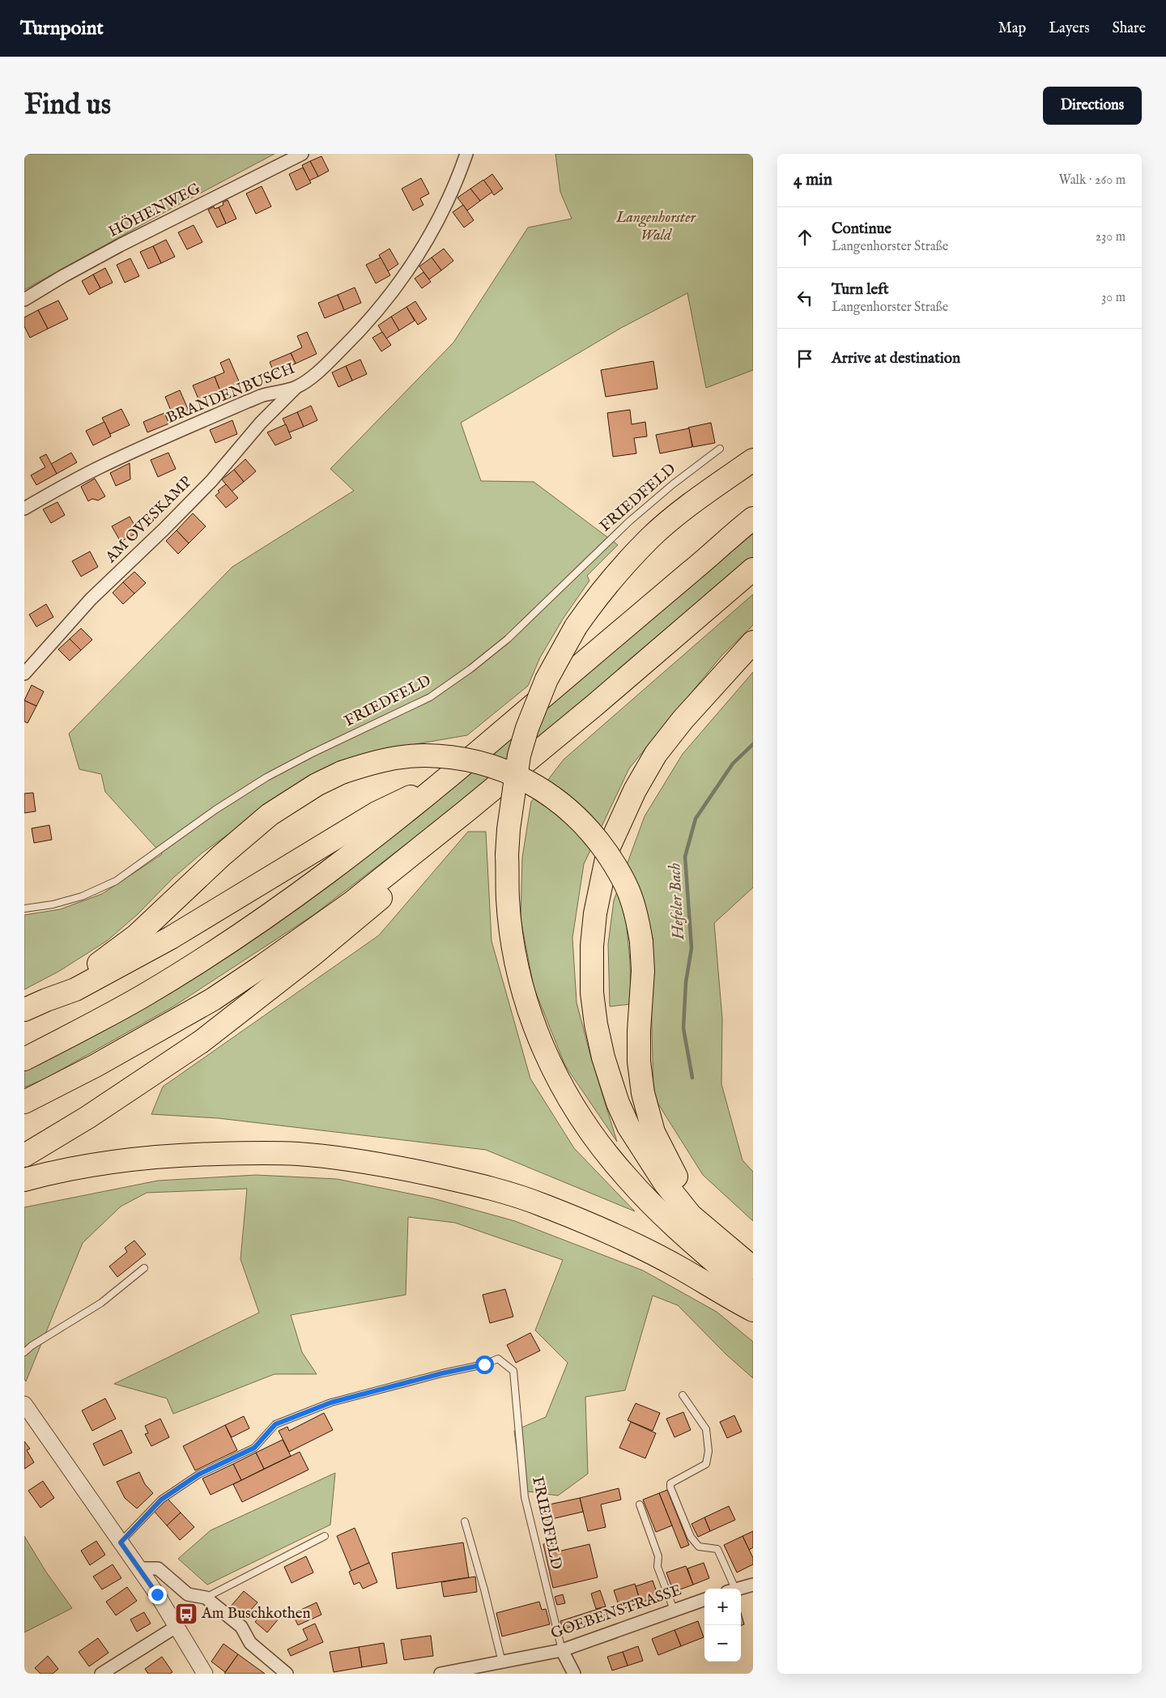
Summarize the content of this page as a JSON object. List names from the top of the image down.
{
  "streets": {
    "street": [
      "HÖHENWEG",
      "BRANDENBUSCH",
      "AM OVESKAMP",
      "GOEBENSTRASSE"
    ],
    "lane": ["FRIEDFELD"]
  },
  "crossings": [
    ["BRANDENBUSCH", "AM OVESKAMP"],
    ["FRIEDFELD", "GOEBENSTRASSE"]
  ],
  "water": ["Hefeler Bach"],
  "parks": ["Langenhorster Wald"],
  "places": {
    "bus stop": ["Am Buschkothen"]
  },
  "page": {
    "header": "Turnpoint",
    "nav": ["Map", "Layers", "Share"],
    "buttons": "Directions",
    "title": "Find us",
    "heading": ["4 min", "Walk · 260 m"],
    "list": [
      ["Continue", "Langenhorster Straße", "230 m"],
      ["Turn left", "Langenhorster Straße", "30 m"],
      "Arrive at destination"
    ],
    "map_buttons": ["+", "−"]
  }
}
